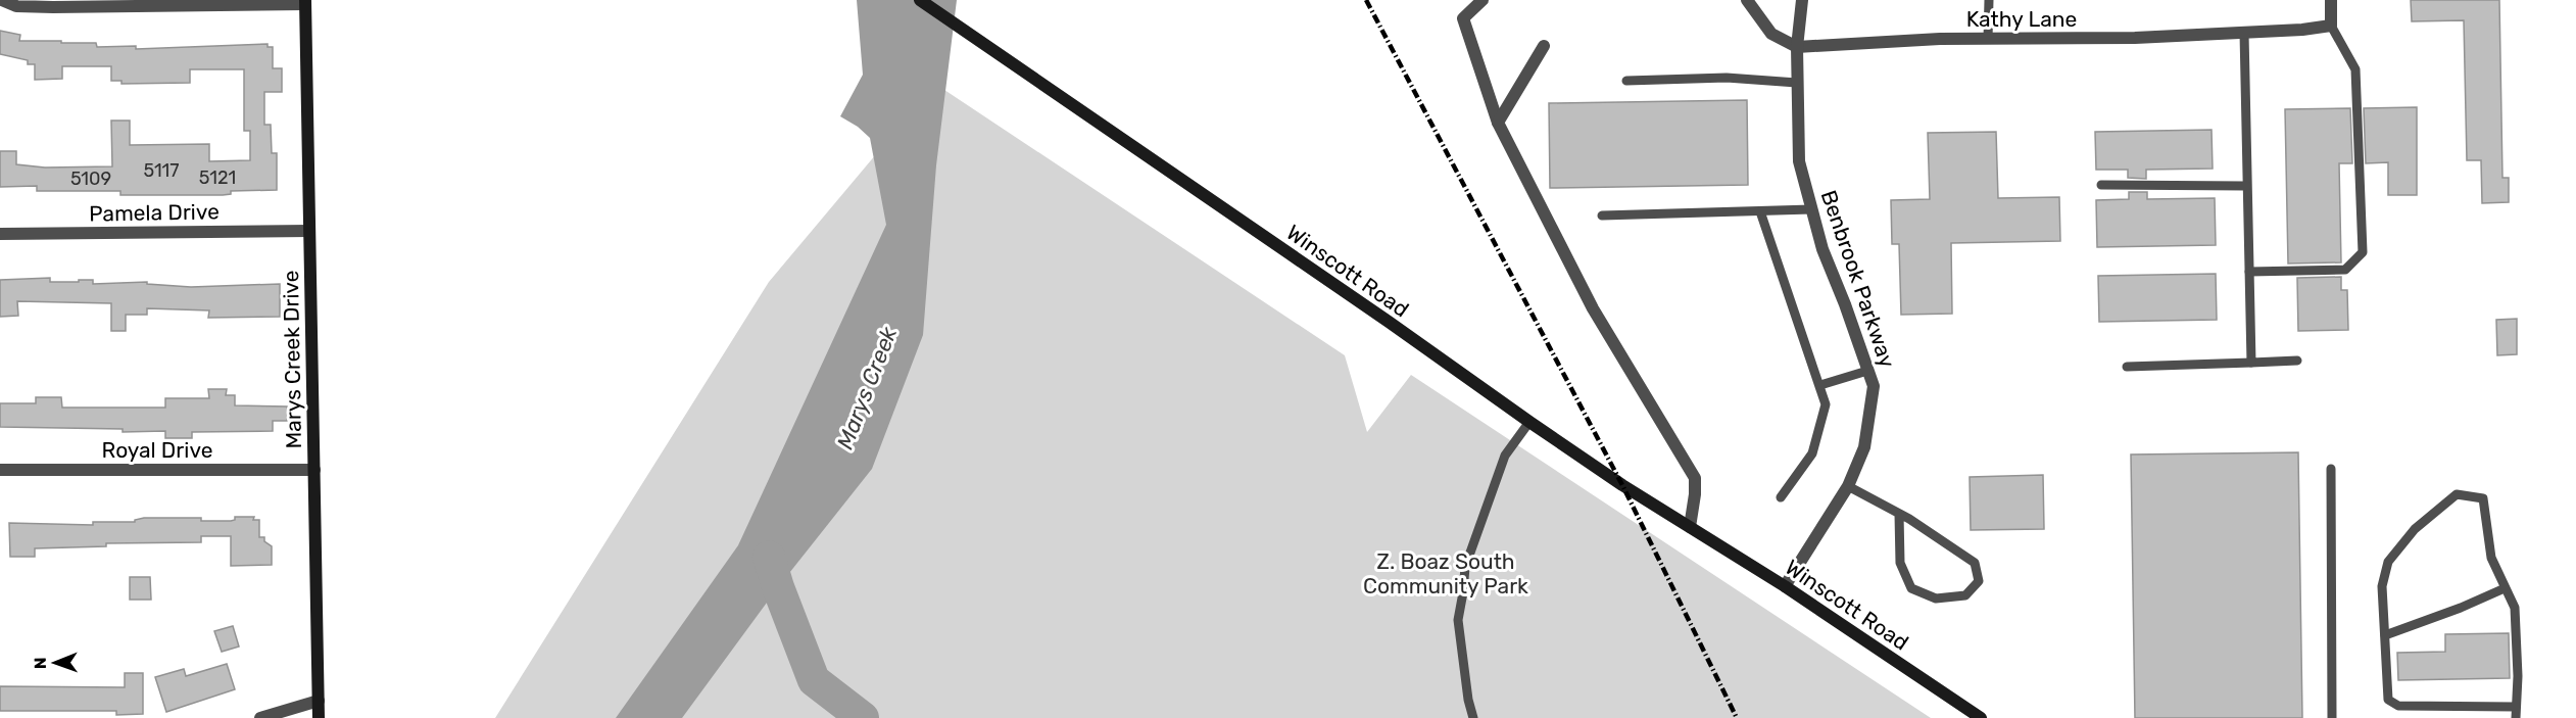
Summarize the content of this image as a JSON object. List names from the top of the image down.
{
  "streets": {
    "main road": ["Winscott Road", "Marys Creek Drive"],
    "street": [
      "Kathy Lane",
      "Pamela Drive",
      "Benbrook Parkway",
      "Royal Drive"
    ]
  },
  "crossings": [
    ["Kathy Lane", "Benbrook Parkway"],
    ["Pamela Drive", "Marys Creek Drive"],
    ["Winscott Road", "Benbrook Parkway"],
    ["Marys Creek Drive", "Royal Drive"]
  ],
  "water": ["Marys Creek"],
  "parks": ["Z. Boaz South Community Park"],
  "house_numbers": ["5117", "5121", "5109"],
  "north": "left"
}
